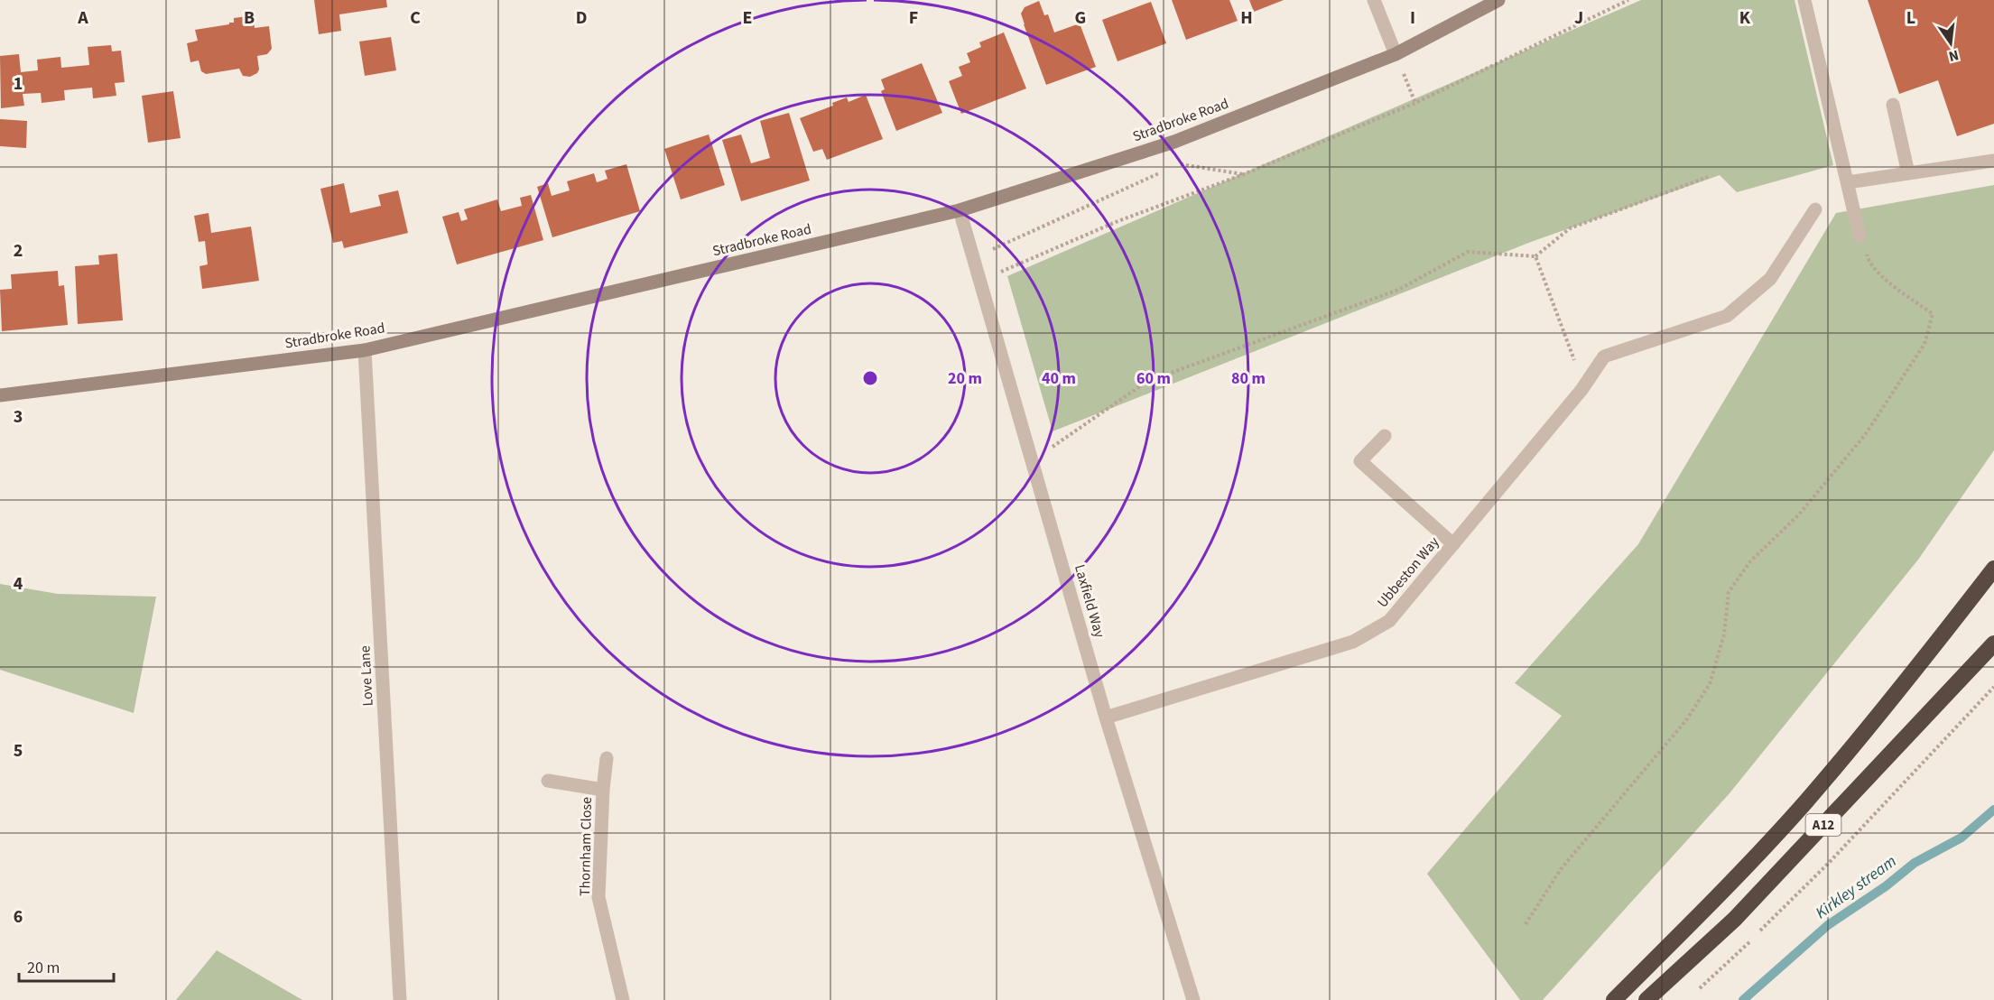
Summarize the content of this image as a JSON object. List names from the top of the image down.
{
  "streets": {
    "highway": ["A12"],
    "main road": ["Stradbroke Road"],
    "street": [
      "Ubbeston Way",
      "Laxfield Way",
      "Love Lane",
      "Thornham Close"
    ]
  },
  "crossings": [
    ["Stradbroke Road", "Laxfield Way"],
    ["Stradbroke Road", "Love Lane"],
    ["Ubbeston Way", "Laxfield Way"]
  ],
  "water": ["Kirkley stream"],
  "scale_bar": "20 m",
  "north": "bottom",
  "grid": {
    "columns": [
      "A",
      "B",
      "C",
      "D",
      "E",
      "F",
      "G",
      "H",
      "I",
      "J",
      "K",
      "L"
    ],
    "rows": [
      "1",
      "2",
      "3",
      "4",
      "5",
      "6"
    ]
  },
  "rings": [
    "20 m",
    "40 m",
    "60 m",
    "80 m"
  ]
}
